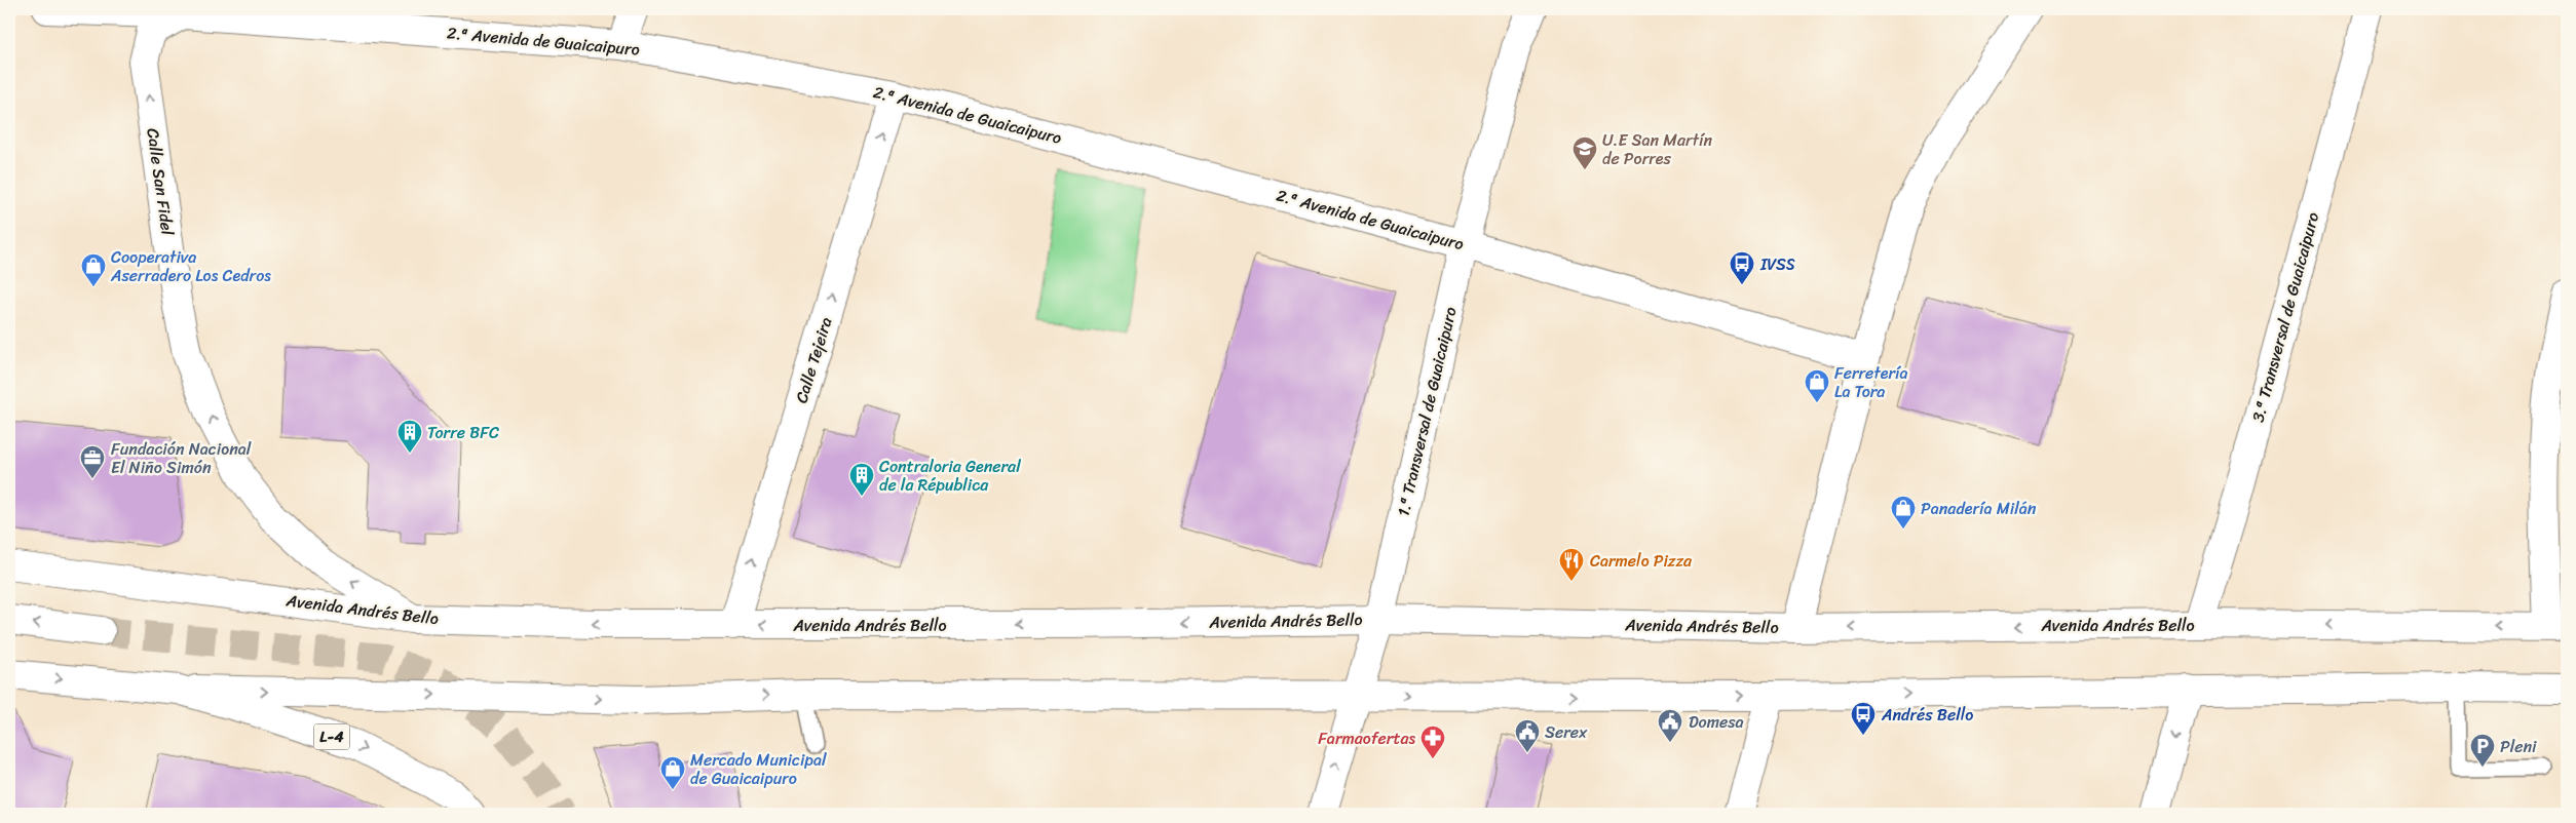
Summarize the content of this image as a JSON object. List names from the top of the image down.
{
  "streets": {
    "street": [
      "2.ª Avenida de Guaicaipuro",
      "Calle San Fidel",
      "3.ª Transversal de Guaicaipuro",
      "Calle Tejeira",
      "1.ª Transversal de Guaicaipuro",
      "Avenida Andrés Bello",
      "L-4"
    ]
  },
  "crossings": [
    ["2.ª Avenida de Guaicaipuro", "Calle San Fidel"],
    ["2.ª Avenida de Guaicaipuro", "Calle Tejeira"],
    ["2.ª Avenida de Guaicaipuro", "1.ª Transversal de Guaicaipuro"],
    ["Calle San Fidel", "Avenida Andrés Bello"],
    ["3.ª Transversal de Guaicaipuro", "Avenida Andrés Bello"],
    ["Calle Tejeira", "Avenida Andrés Bello"],
    ["1.ª Transversal de Guaicaipuro", "Avenida Andrés Bello"]
  ],
  "one_way": ["Calle San Fidel", "Calle Tejeira"],
  "places": {
    "school or university": ["U.E San Martín de Porres"],
    "bus stop": ["IVSS", "Andrés Bello"],
    "shop": [
      "Cooperativa Aserradero Los Cedros",
      "Ferretería La Tora",
      "Panadería Milán",
      "Mercado Municipal de Guaicaipuro"
    ],
    "building": ["Torre BFC", "Contraloria General de la Républica"],
    "office": ["Fundación Nacional El Niño Simón"],
    "restaurant": ["Carmelo Pizza"],
    "public building": ["Domesa", "Serex"],
    "pharmacy": ["Farmaofertas"],
    "parking": ["Pleni"]
  }
}
